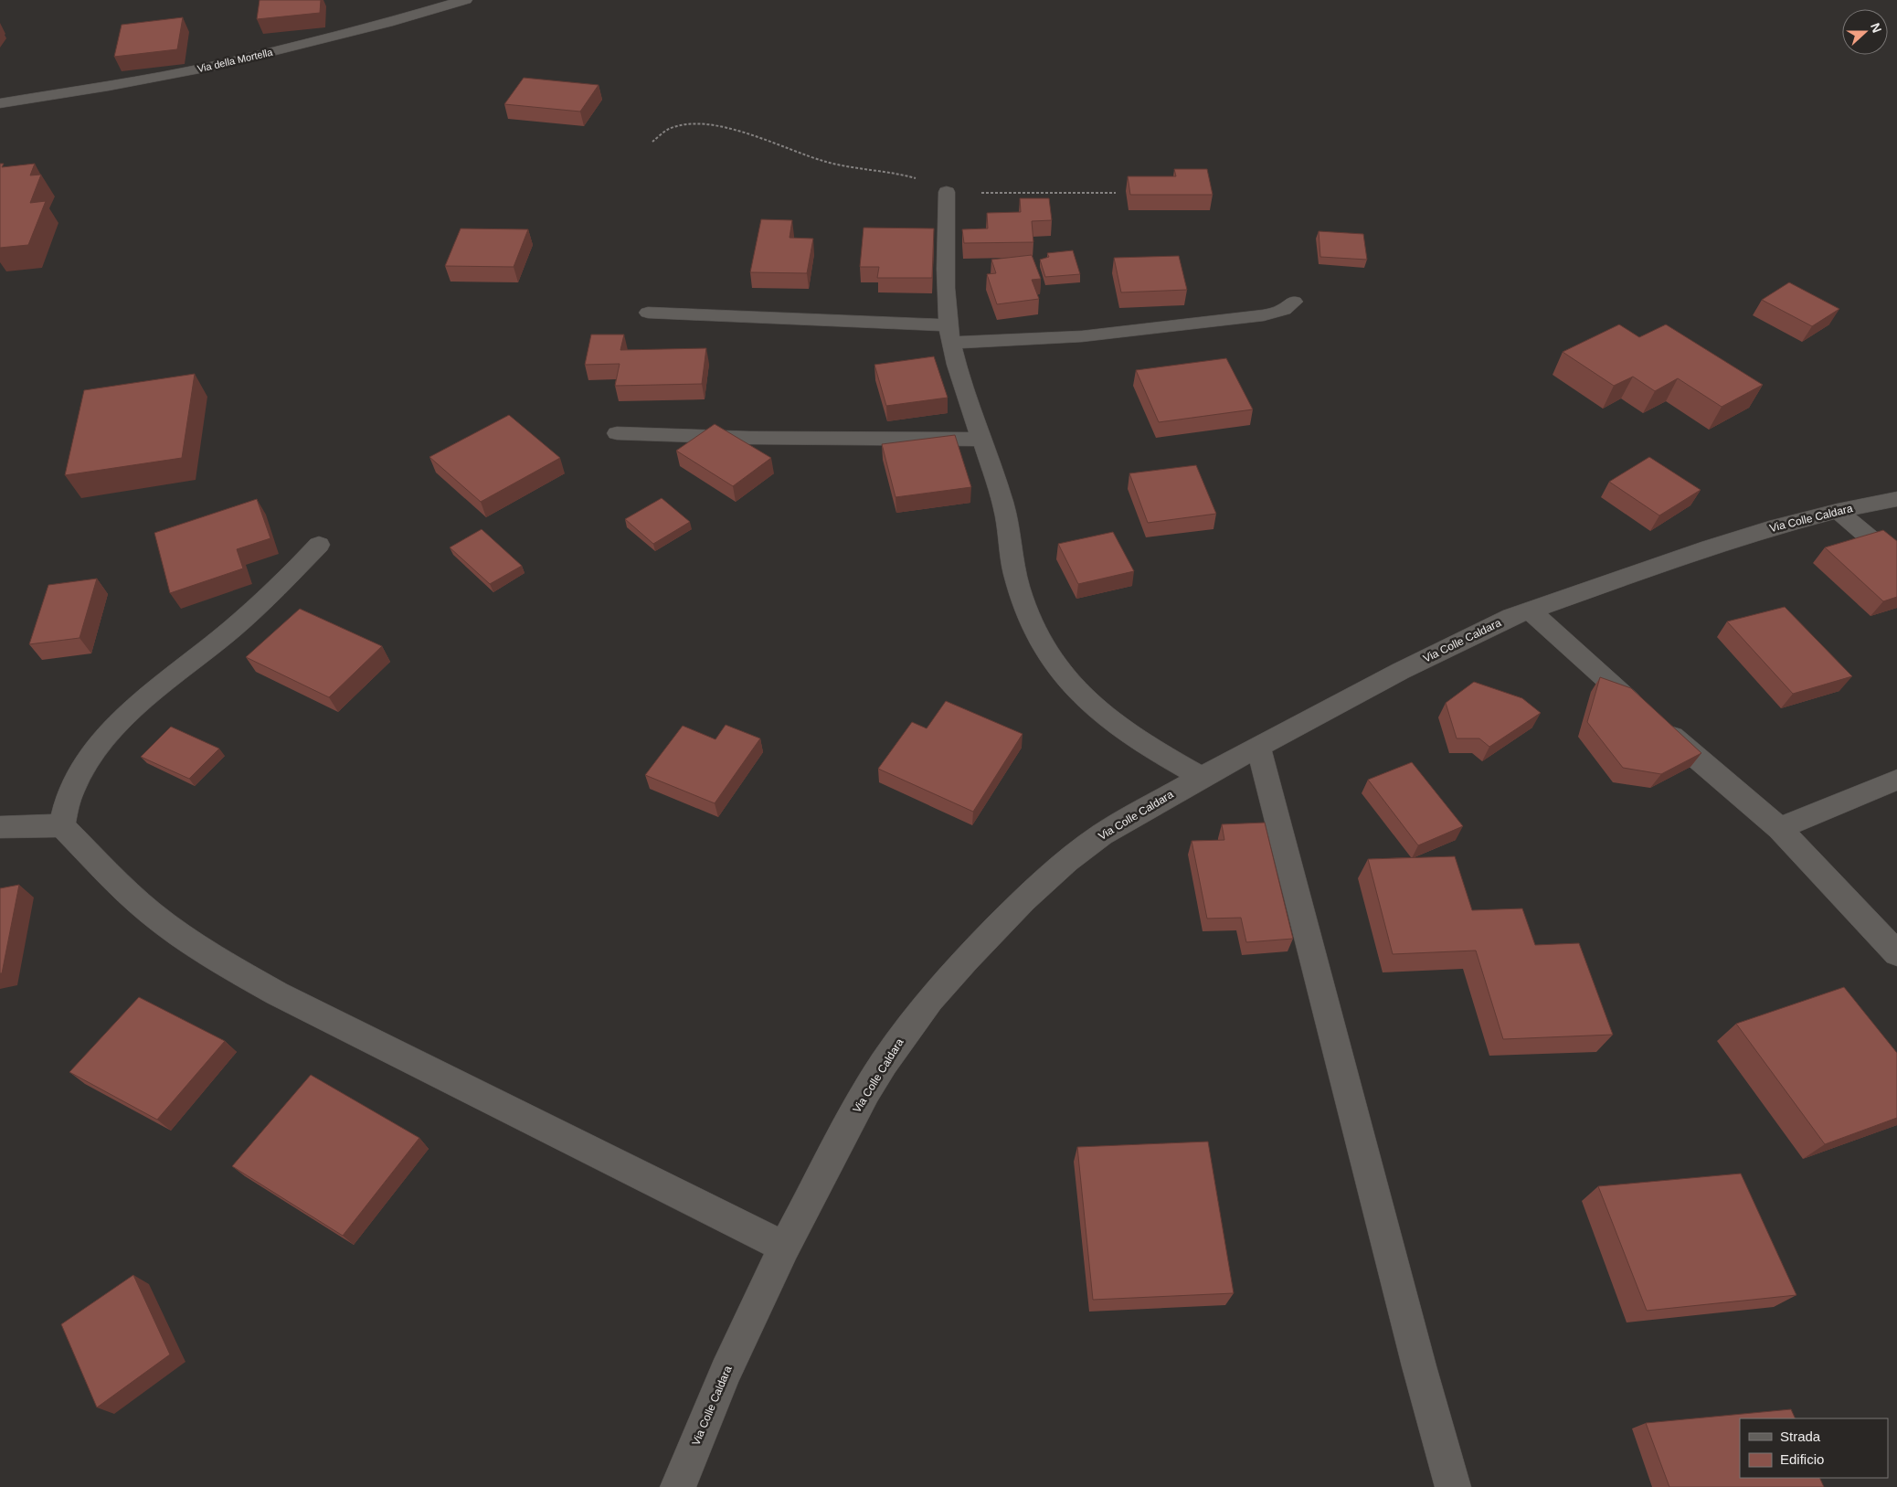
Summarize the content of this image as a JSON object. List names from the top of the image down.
{
  "streets": {
    "street": ["Via della Mortella", "Via Colle Caldara"]
  },
  "legend": ["Strada", "Edificio"],
  "north": "right"
}
